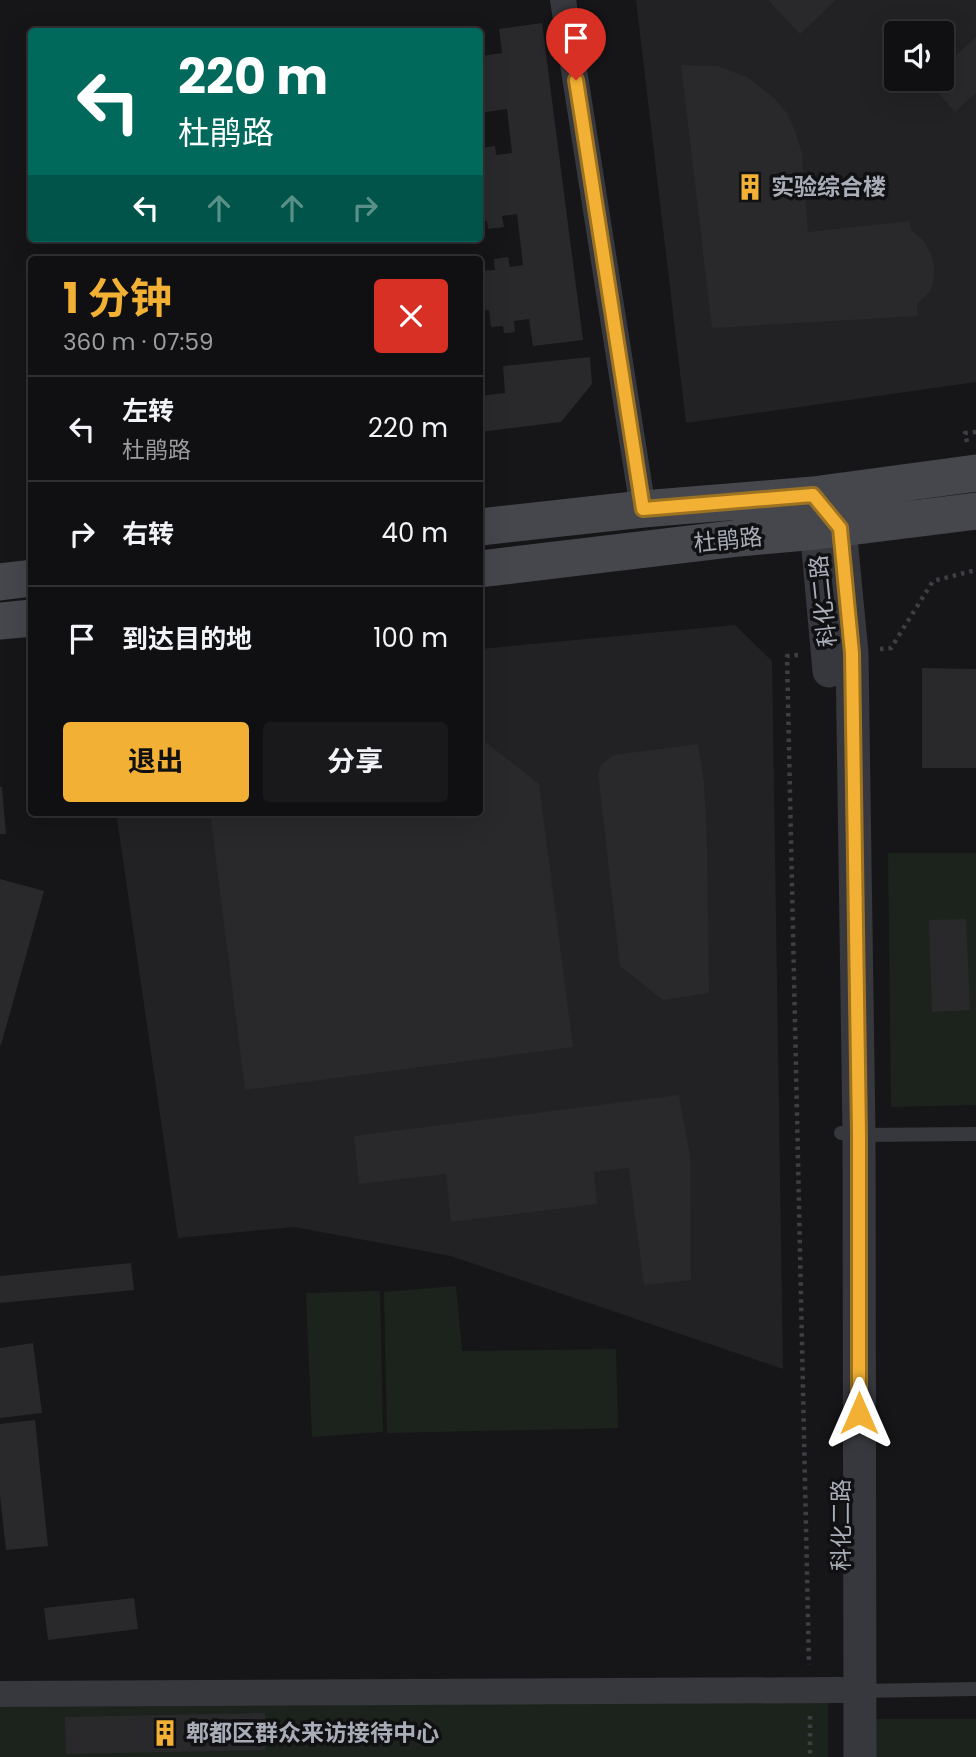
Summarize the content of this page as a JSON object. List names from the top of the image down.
{
  "streets": {
    "main road": ["杜鹃路"],
    "street": ["科化二路"]
  },
  "crossings": [
    ["杜鹃路", "科化二路"]
  ],
  "places": {
    "building": ["实验综合楼", "郫都区群众来访接待中心"]
  },
  "page": {
    "turn": ["220 m", "杜鹃路"],
    "heading": ["1 分钟", "360 m · 07:59"],
    "list": [
      {
        "name": "左转",
        "note": "杜鹃路",
        "value": "220 m"
      },
      {
        "name": "右转",
        "value": "40 m"
      },
      {
        "name": "到达目的地",
        "value": "100 m"
      }
    ],
    "buttons": ["退出", "分享"]
  }
}
